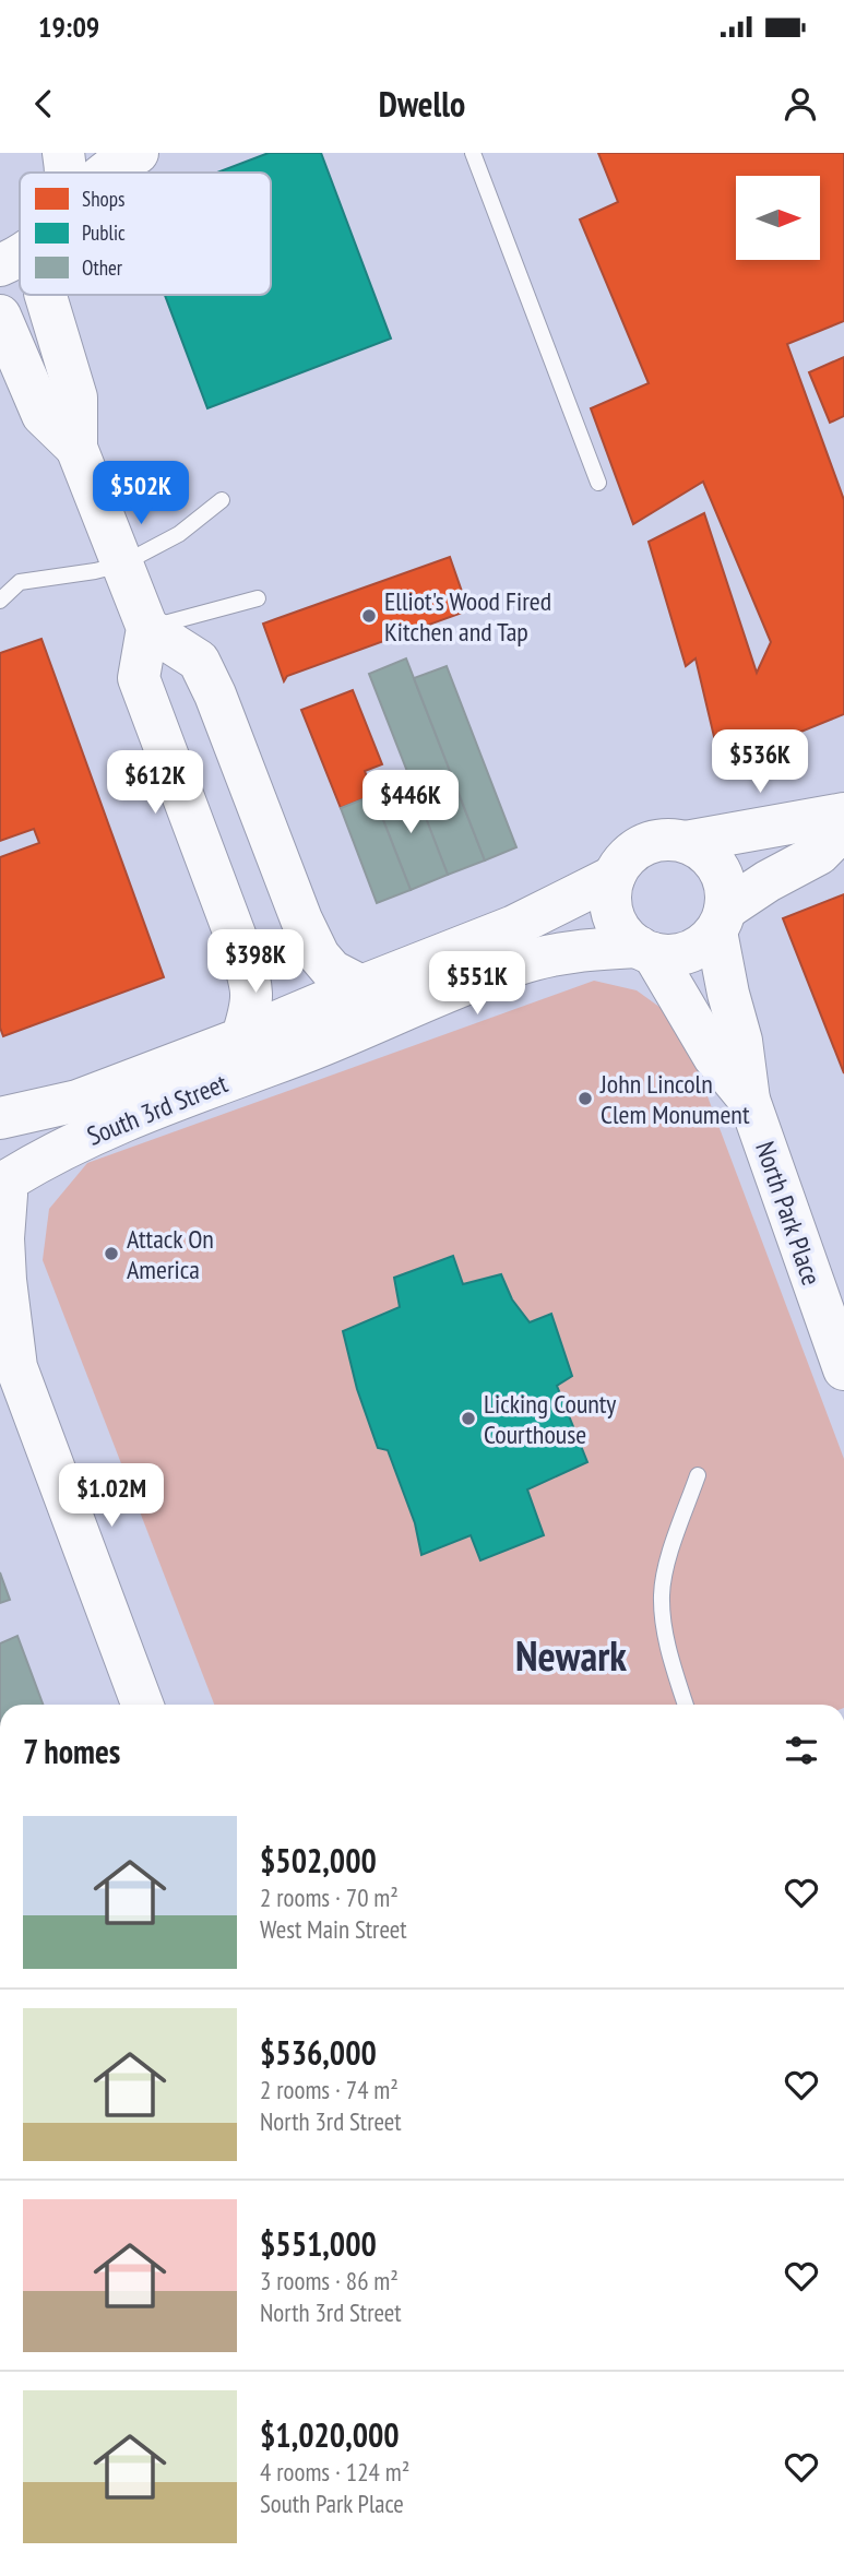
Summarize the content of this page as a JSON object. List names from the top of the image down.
{
  "streets": {
    "main road": ["South 3rd Street", "North Park Place"]
  },
  "districts": ["Newark"],
  "places": [
    "Elliot's Wood Fired Kitchen and Tap",
    "John Lincoln Clem Monument",
    "Attack On America",
    "Licking County Courthouse"
  ],
  "legend": ["Shops", "Public", "Other"],
  "north": "right",
  "page": {
    "status": "19:09",
    "header": "Dwello",
    "price": [
      "$502K",
      "$536K",
      "$612K",
      "$446K",
      "$398K",
      "$551K",
      "$1.02M"
    ],
    "heading": "7 homes",
    "list": [
      {
        "name": "$502,000",
        "note": "2 rooms · 70 m² · West Main Street"
      },
      {
        "name": "$536,000",
        "note": "2 rooms · 74 m² · North 3rd Street"
      },
      {
        "name": "$551,000",
        "note": "3 rooms · 86 m² · North 3rd Street"
      },
      {
        "name": "$1,020,000",
        "note": "4 rooms · 124 m² · South Park Place"
      }
    ]
  }
}
